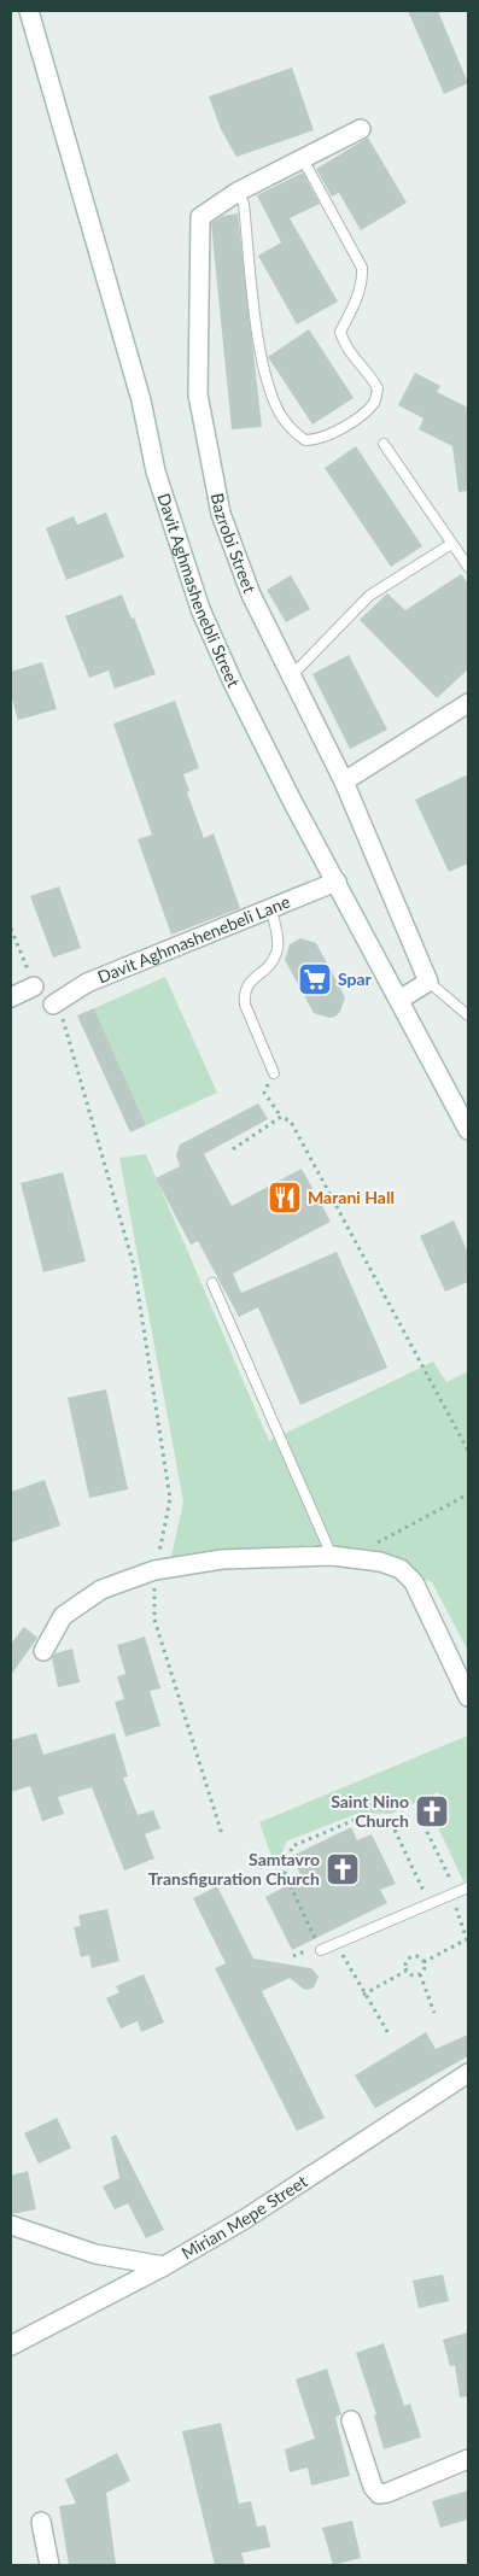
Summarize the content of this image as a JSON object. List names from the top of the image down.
{
  "streets": {
    "street": [
      "Bazrobi Street",
      "Davit Aghmashenebli Street",
      "Davit Aghmashenebeli Lane",
      "Mirian Mepe Street"
    ]
  },
  "crossings": [
    ["Davit Aghmashenebli Street", "Davit Aghmashenebeli Lane"]
  ],
  "places": {
    "supermarket": ["Spar"],
    "restaurant": ["Marani Hall"],
    "church": ["Saint Nino Church", "Samtavro Transfiguration Church"]
  }
}
